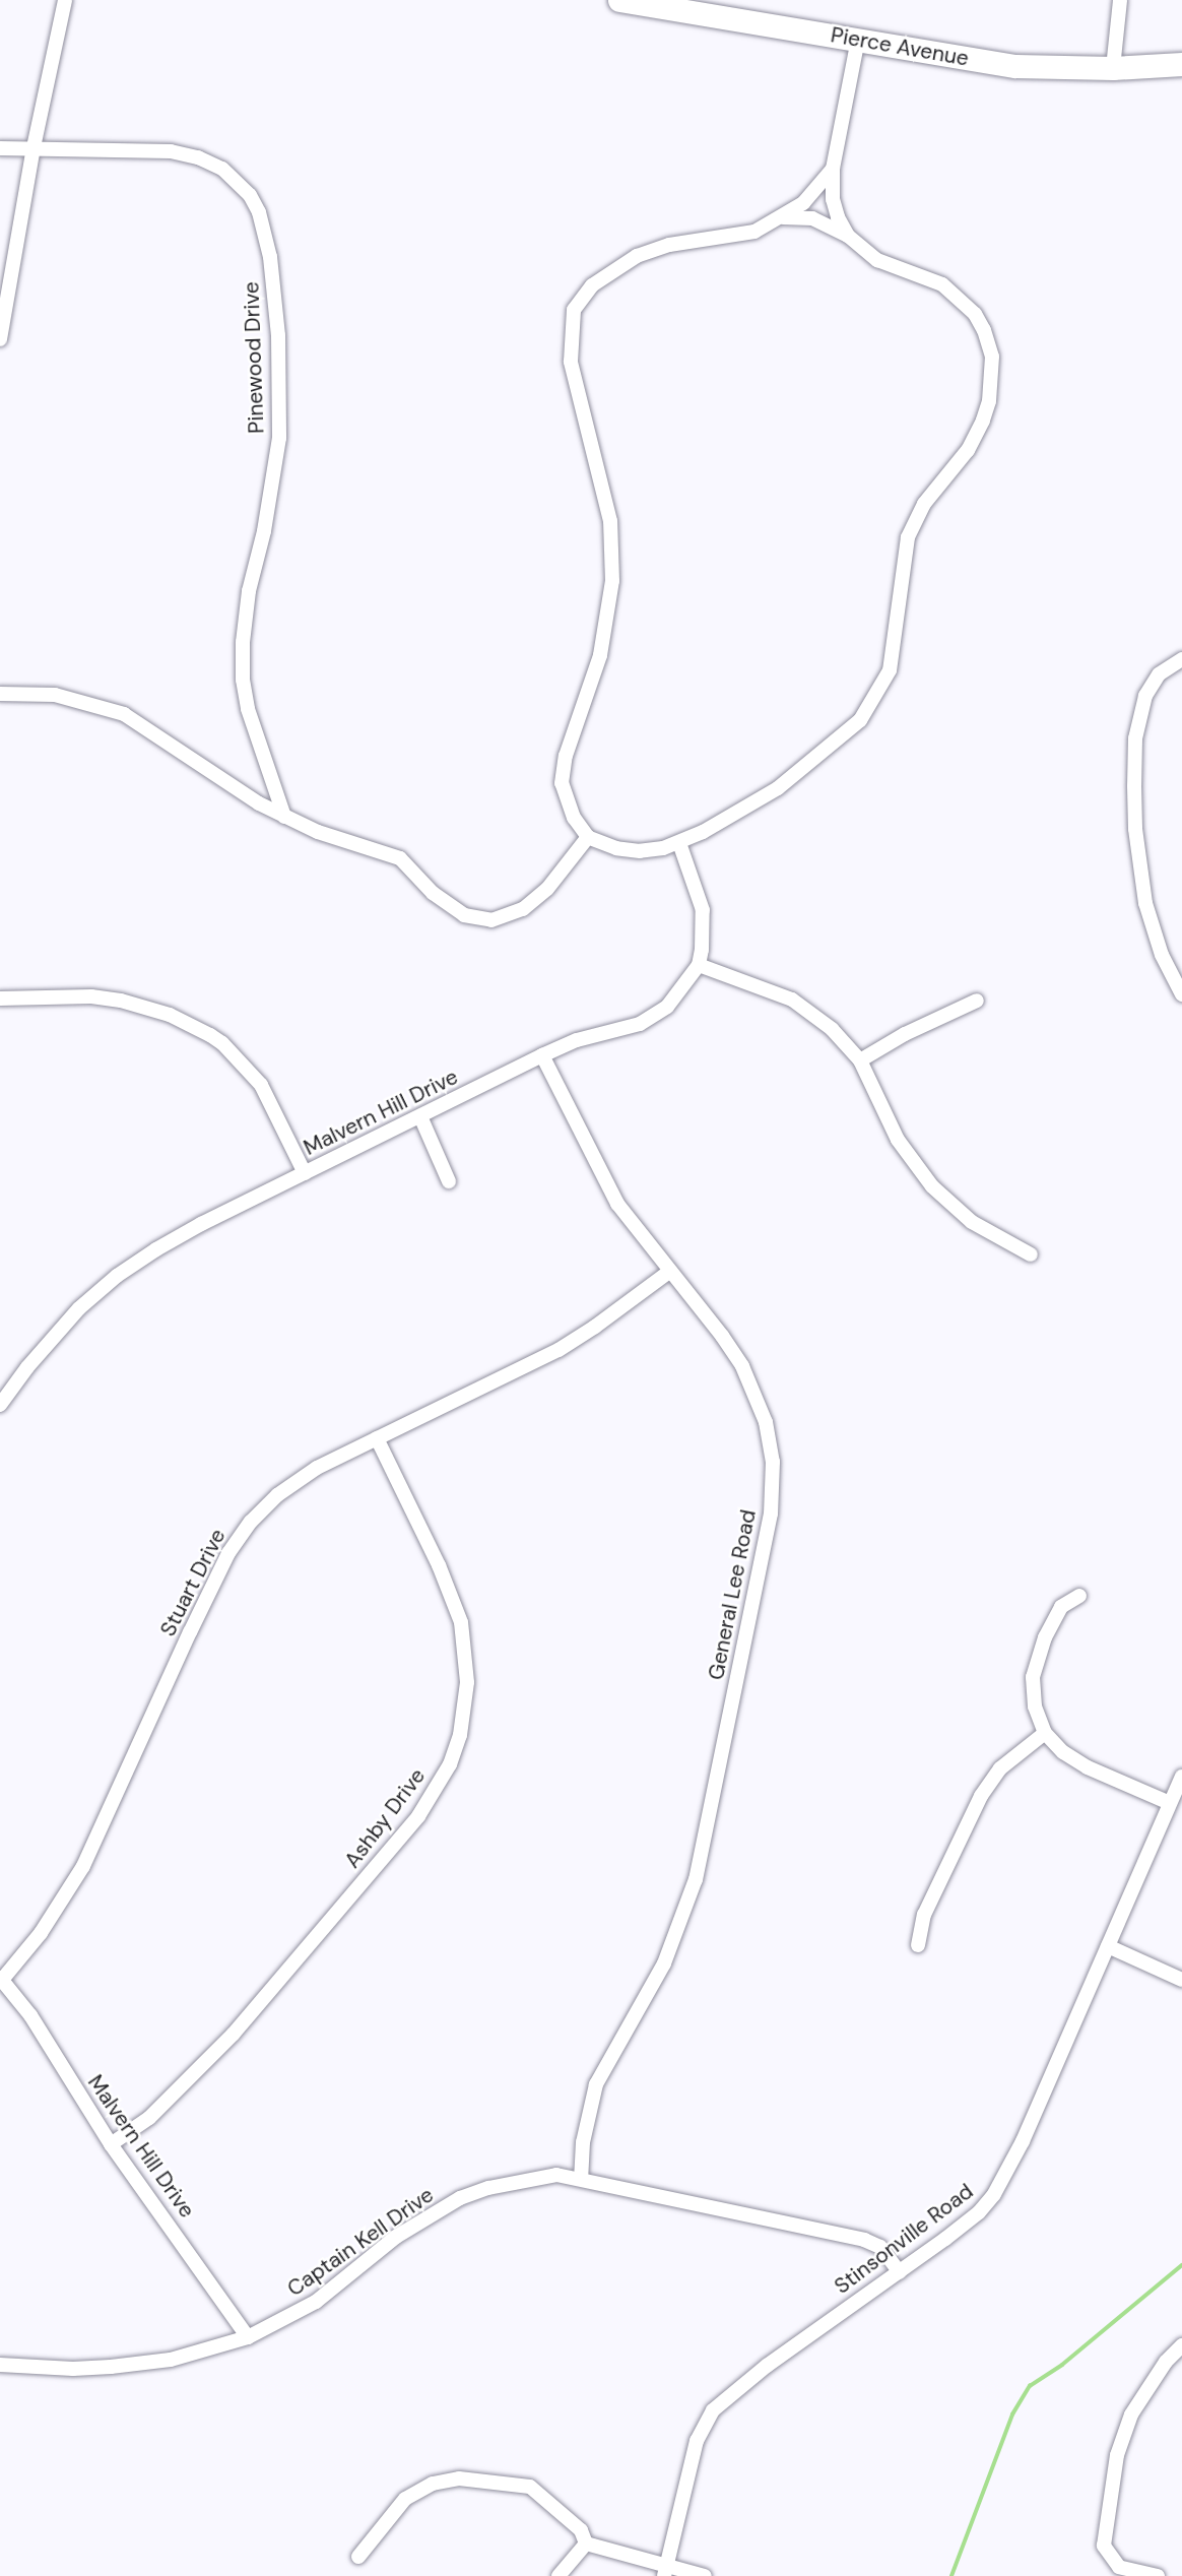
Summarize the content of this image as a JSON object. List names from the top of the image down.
{
  "streets": {
    "main road": ["Pierce Avenue"],
    "street": [
      "Pinewood Drive",
      "Malvern Hill Drive",
      "Stuart Drive",
      "General Lee Road",
      "Ashby Drive",
      "Stinsonville Road",
      "Captain Kell Drive"
    ]
  },
  "crossings": [
    ["Malvern Hill Drive", "Stuart Drive"],
    ["Malvern Hill Drive", "General Lee Road"],
    ["Malvern Hill Drive", "Ashby Drive"],
    ["Malvern Hill Drive", "Captain Kell Drive"],
    ["Stuart Drive", "General Lee Road"],
    ["Stuart Drive", "Ashby Drive"],
    ["General Lee Road", "Captain Kell Drive"],
    ["Stinsonville Road", "Captain Kell Drive"]
  ]
}
